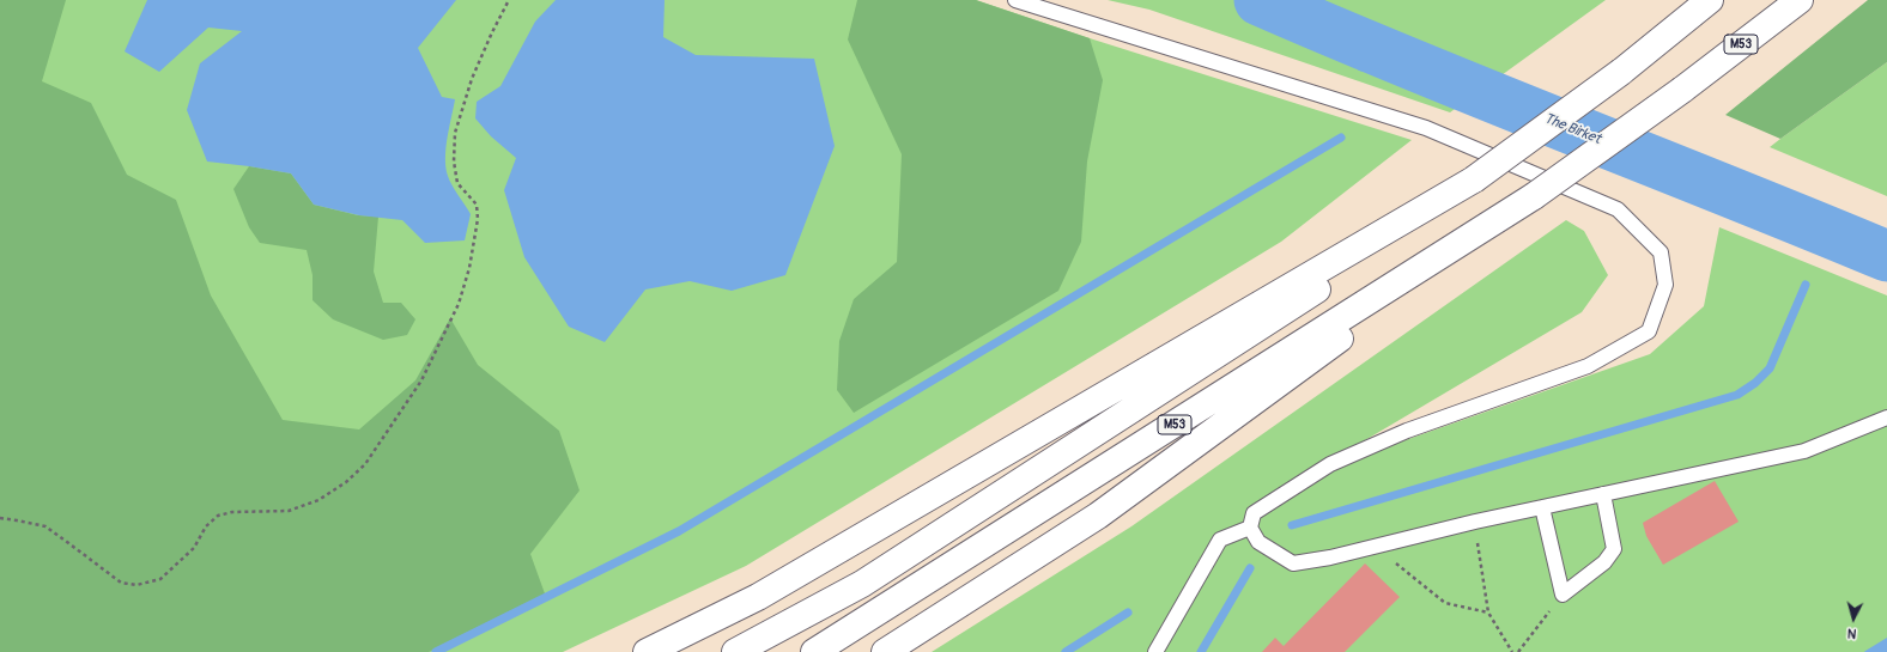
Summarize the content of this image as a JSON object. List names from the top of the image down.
{
  "streets": {
    "highway": ["M53"]
  },
  "water": ["The Birket"],
  "north": "bottom"
}
